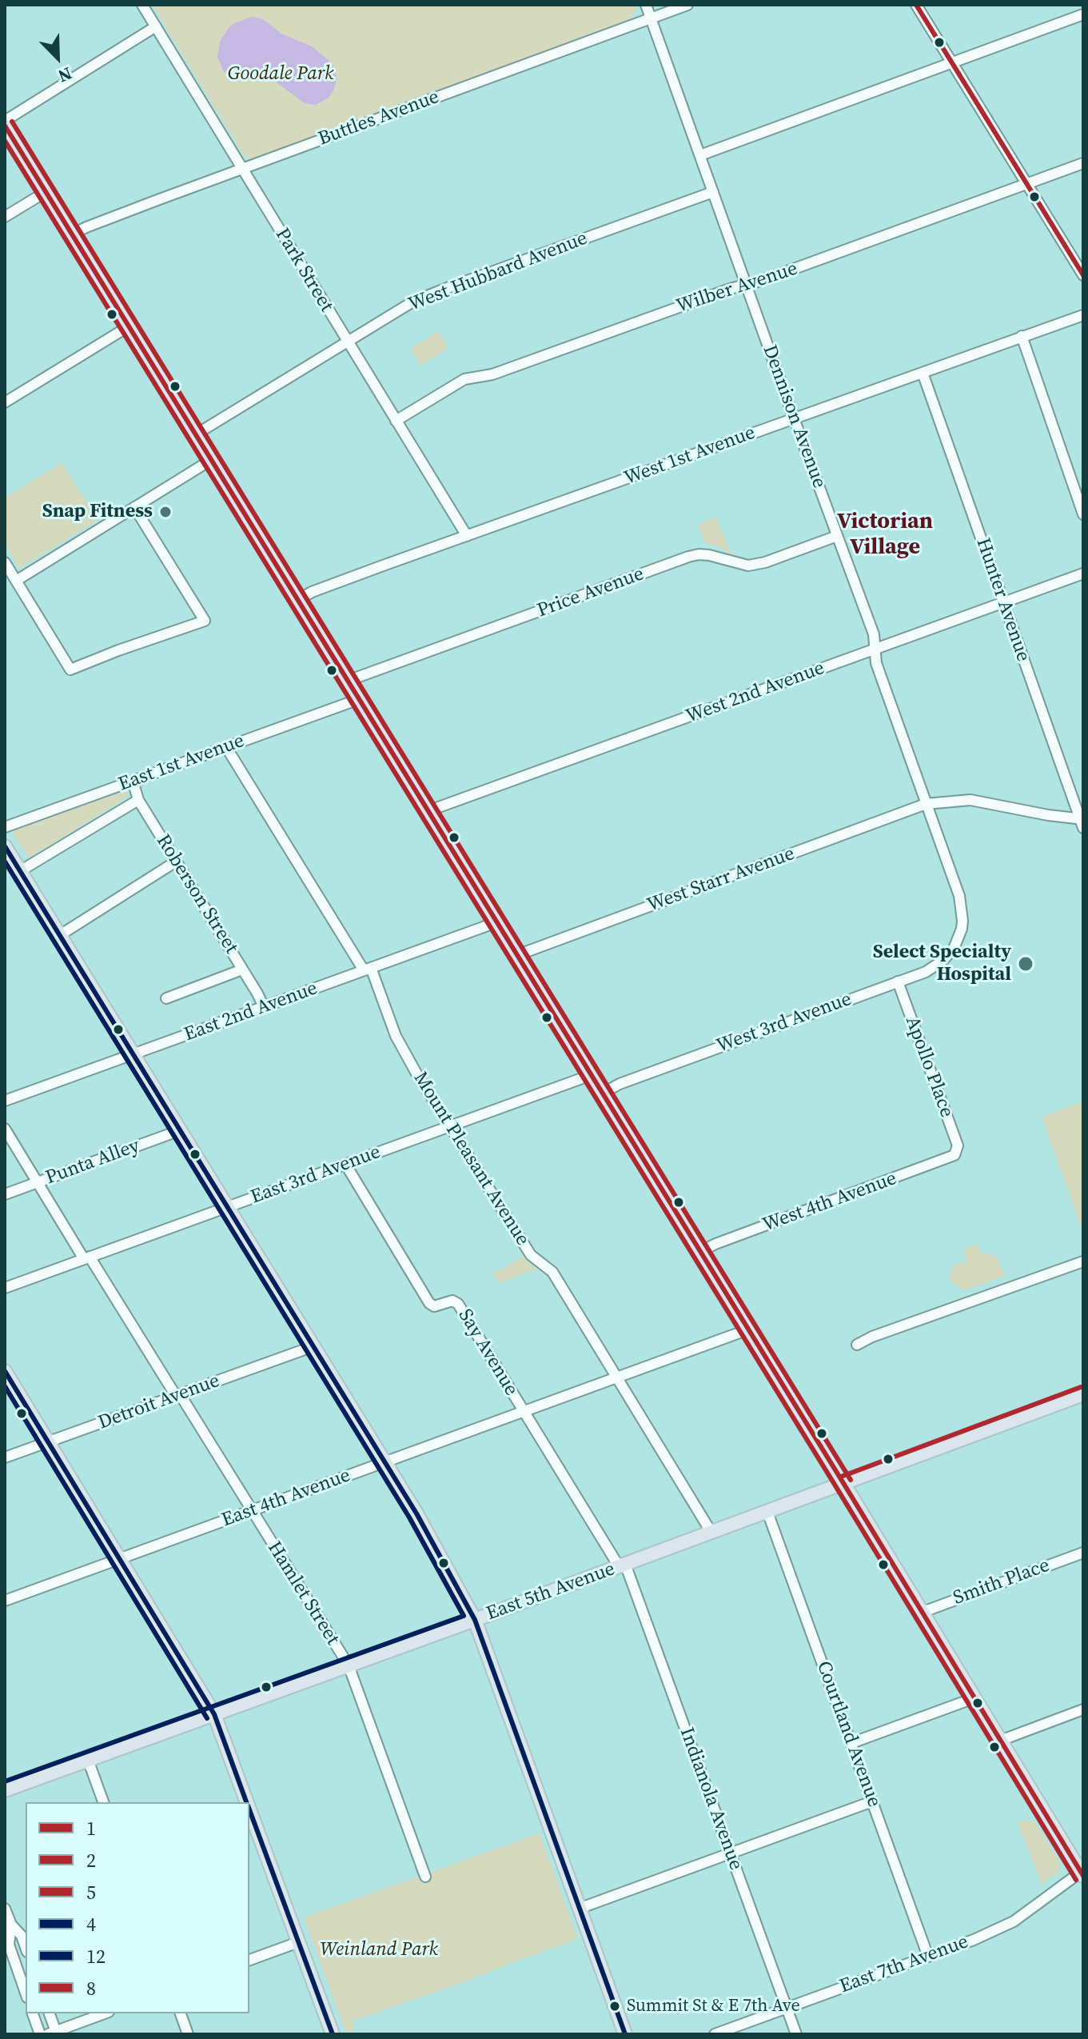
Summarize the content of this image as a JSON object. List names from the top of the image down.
{
  "streets": {
    "main road": ["East 5th Avenue"],
    "street": [
      "Buttles Avenue",
      "Park Street",
      "West Hubbard Avenue",
      "Wilber Avenue",
      "Dennison Avenue",
      "West 1st Avenue",
      "Price Avenue",
      "Hunter Avenue",
      "West 2nd Avenue",
      "East 1st Avenue",
      "West Starr Avenue",
      "Roberson Street",
      "East 2nd Avenue",
      "West 3rd Avenue",
      "Apollo Place",
      "Mount Pleasant Avenue",
      "Punta Alley",
      "East 3rd Avenue",
      "West 4th Avenue",
      "Say Avenue",
      "Detroit Avenue",
      "East 4th Avenue",
      "Smith Place",
      "Hamlet Street",
      "Courtland Avenue",
      "Indianola Avenue",
      "East 7th Avenue"
    ]
  },
  "crossings": [
    ["Buttles Avenue", "Park Street"],
    ["Buttles Avenue", "Dennison Avenue"],
    ["Park Street", "West Hubbard Avenue"],
    ["Park Street", "Wilber Avenue"],
    ["Park Street", "West 1st Avenue"],
    ["West Hubbard Avenue", "Dennison Avenue"],
    ["Wilber Avenue", "Dennison Avenue"],
    ["Dennison Avenue", "West 1st Avenue"],
    ["Dennison Avenue", "Price Avenue"],
    ["Dennison Avenue", "West 2nd Avenue"],
    ["Dennison Avenue", "West Starr Avenue"],
    ["Dennison Avenue", "West 3rd Avenue"],
    ["West 1st Avenue", "Hunter Avenue"],
    ["Hunter Avenue", "West 2nd Avenue"],
    ["East 1st Avenue", "Roberson Street"],
    ["East 1st Avenue", "Mount Pleasant Avenue"],
    ["Roberson Street", "East 2nd Avenue"],
    ["East 2nd Avenue", "Mount Pleasant Avenue"],
    ["West 3rd Avenue", "Apollo Place"],
    ["Apollo Place", "West 4th Avenue"],
    ["Mount Pleasant Avenue", "East 3rd Avenue"],
    ["Mount Pleasant Avenue", "East 4th Avenue"],
    ["Mount Pleasant Avenue", "East 5th Avenue"],
    ["Punta Alley", "Hamlet Street"],
    ["East 3rd Avenue", "Say Avenue"],
    ["East 3rd Avenue", "Hamlet Street"],
    ["Say Avenue", "East 4th Avenue"],
    ["Say Avenue", "East 5th Avenue"],
    ["Say Avenue", "Indianola Avenue"],
    ["Detroit Avenue", "Hamlet Street"],
    ["East 4th Avenue", "Hamlet Street"],
    ["East 5th Avenue", "Hamlet Street"],
    ["East 5th Avenue", "Courtland Avenue"],
    ["East 5th Avenue", "Indianola Avenue"],
    ["Courtland Avenue", "East 7th Avenue"],
    ["Indianola Avenue", "East 7th Avenue"]
  ],
  "districts": ["Victorian Village"],
  "parks": ["Goodale Park", "Weinland Park"],
  "places": ["Snap Fitness", "Select Specialty Hospital", "Summit St & E 7th Ave"],
  "lines": [
    "transit line 8",
    "transit line 5",
    "transit line 1",
    "transit line 2",
    "transit line 4",
    "transit line 12"
  ],
  "legend": [
    "1",
    "2",
    "5",
    "4",
    "12",
    "8"
  ],
  "north": "bottom right"
}
